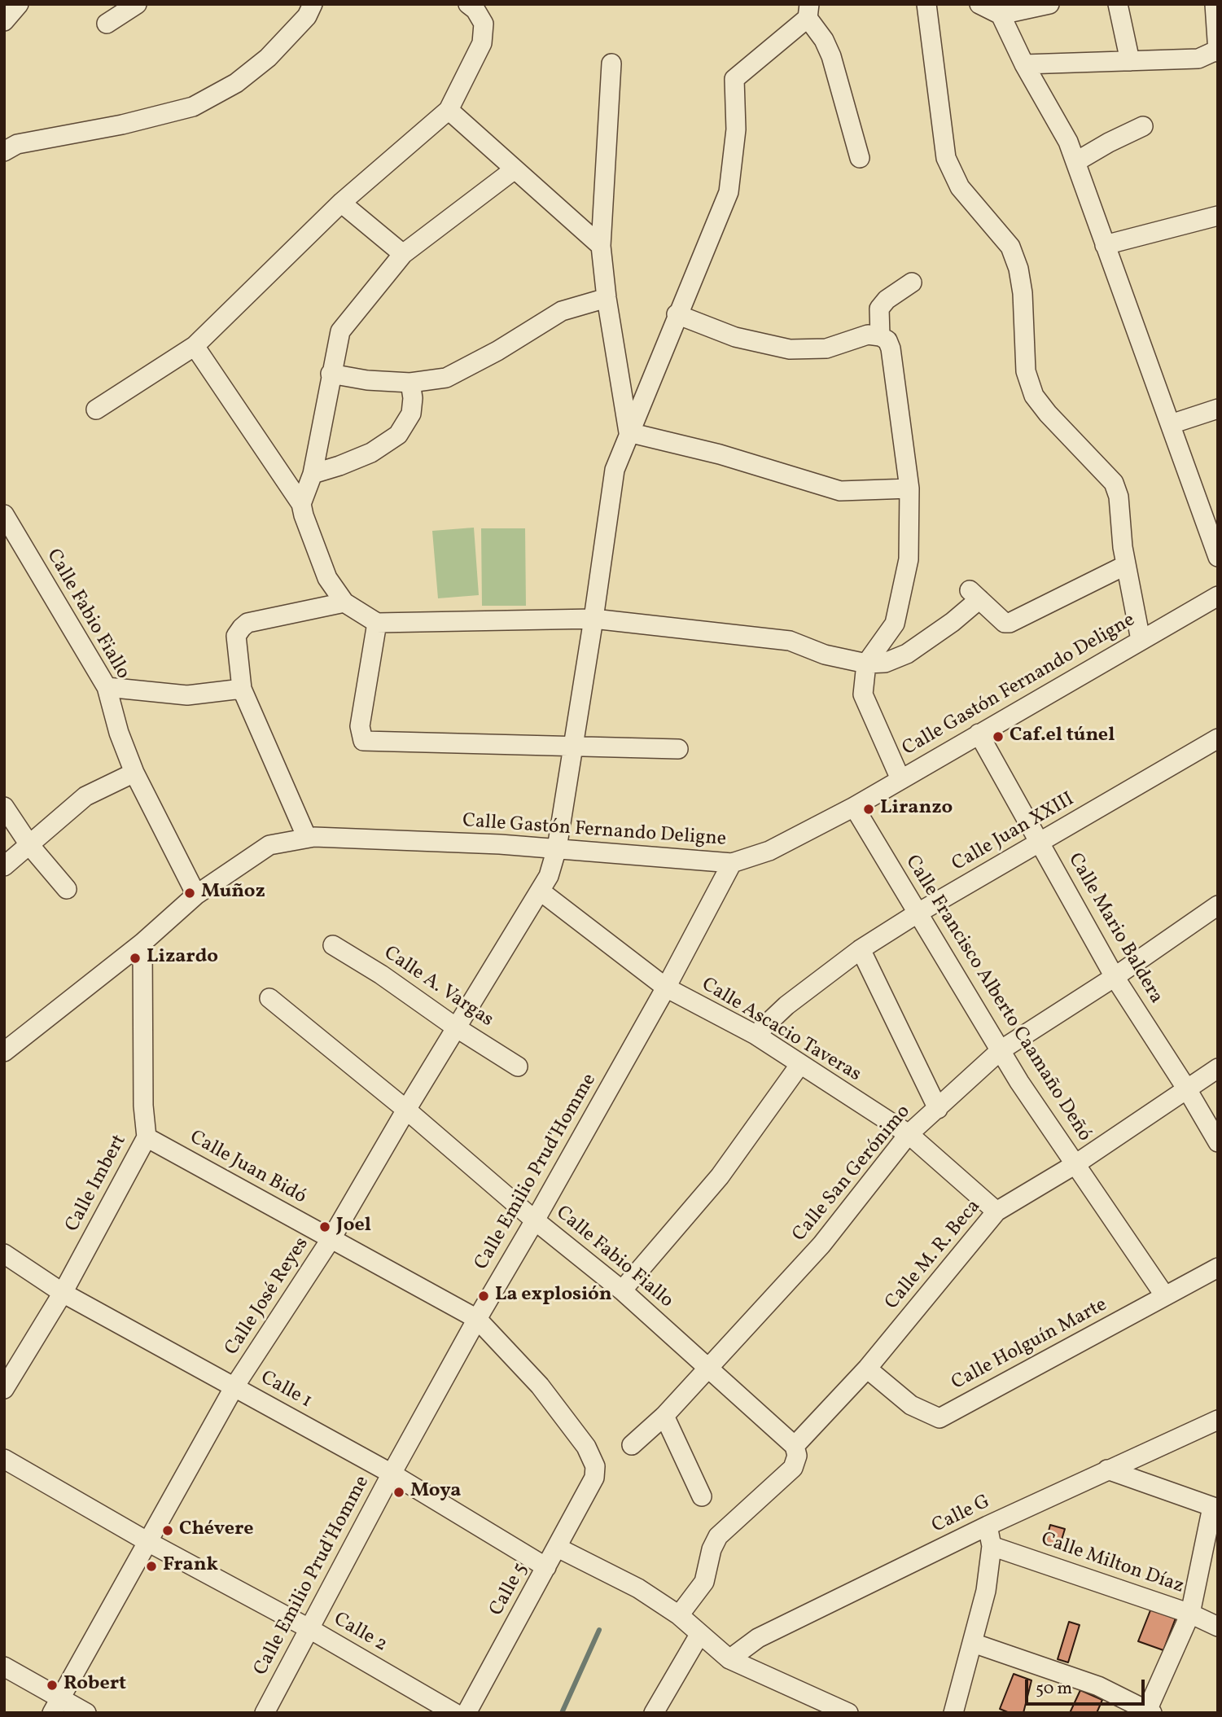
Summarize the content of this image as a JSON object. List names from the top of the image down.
{
  "streets": {
    "street": [
      "Calle Fabio Fiallo",
      "Calle Gastón Fernando Deligne",
      "Calle Juan XXIII",
      "Calle Mario Baldera",
      "Calle A. Vargas",
      "Calle Francisco Alberto Caamaño Deñó",
      "Calle Ascacio Taveras",
      "Calle Juan Bidó",
      "Calle Emilio Prud'Homme",
      "Calle San Gerónimo",
      "Calle Imbert",
      "Calle M. R. Beca",
      "Calle José Reyes",
      "Calle Holguín Marte",
      "Calle 1",
      "Calle G",
      "Calle Milton Díaz",
      "Calle 5",
      "Calle 2"
    ]
  },
  "crossings": [
    ["Calle Fabio Fiallo", "Calle Gastón Fernando Deligne"],
    ["Calle Fabio Fiallo", "Calle Emilio Prud'Homme"],
    ["Calle Fabio Fiallo", "Calle San Gerónimo"],
    ["Calle Fabio Fiallo", "Calle M. R. Beca"],
    ["Calle Fabio Fiallo", "Calle José Reyes"],
    ["Calle Gastón Fernando Deligne", "Calle Mario Baldera"],
    ["Calle Gastón Fernando Deligne", "Calle Francisco Alberto Caamaño Deñó"],
    ["Calle Gastón Fernando Deligne", "Calle Emilio Prud'Homme"],
    ["Calle Gastón Fernando Deligne", "Calle Imbert"],
    ["Calle Gastón Fernando Deligne", "Calle José Reyes"],
    ["Calle Juan XXIII", "Calle Mario Baldera"],
    ["Calle Juan XXIII", "Calle Francisco Alberto Caamaño Deñó"],
    ["Calle Juan XXIII", "Calle Ascacio Taveras"],
    ["Calle Mario Baldera", "Calle San Gerónimo"],
    ["Calle Mario Baldera", "Calle M. R. Beca"],
    ["Calle A. Vargas", "Calle José Reyes"],
    ["Calle Francisco Alberto Caamaño Deñó", "Calle San Gerónimo"],
    ["Calle Francisco Alberto Caamaño Deñó", "Calle M. R. Beca"],
    ["Calle Francisco Alberto Caamaño Deñó", "Calle Holguín Marte"],
    ["Calle Ascacio Taveras", "Calle Emilio Prud'Homme"],
    ["Calle Ascacio Taveras", "Calle San Gerónimo"],
    ["Calle Ascacio Taveras", "Calle M. R. Beca"],
    ["Calle Ascacio Taveras", "Calle José Reyes"],
    ["Calle Juan Bidó", "Calle Emilio Prud'Homme"],
    ["Calle Juan Bidó", "Calle Imbert"],
    ["Calle Juan Bidó", "Calle José Reyes"],
    ["Calle Juan Bidó", "Calle 5"],
    ["Calle Emilio Prud'Homme", "Calle 1"],
    ["Calle Emilio Prud'Homme", "Calle 2"],
    ["Calle Imbert", "Calle 1"],
    ["Calle M. R. Beca", "Calle Holguín Marte"],
    ["Calle José Reyes", "Calle 1"],
    ["Calle José Reyes", "Calle 2"],
    ["Calle 1", "Calle 5"]
  ],
  "places": [
    "Caf.el túnel",
    "Liranzo",
    "Muñoz",
    "Lizardo",
    "Joel",
    "La explosión",
    "Moya",
    "Chévere",
    "Frank",
    "Robert"
  ],
  "scale_bar": "50 m"
}
